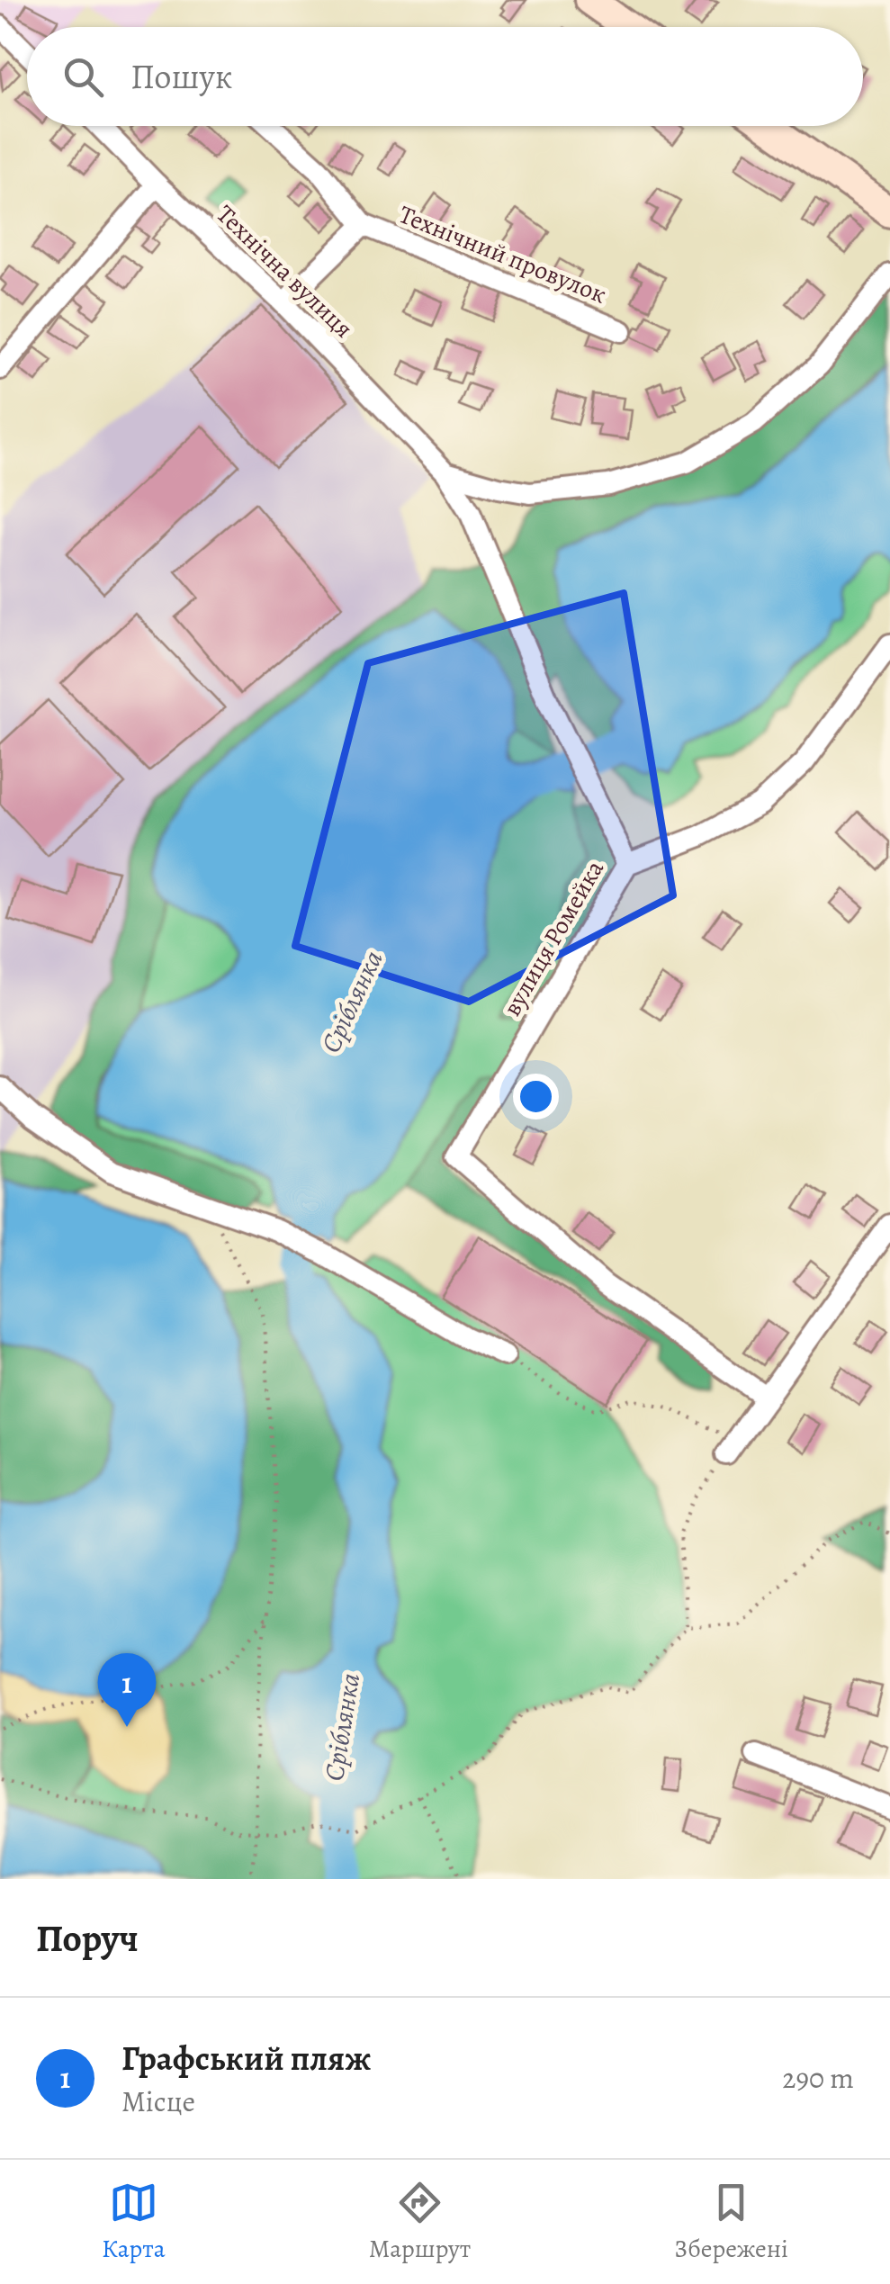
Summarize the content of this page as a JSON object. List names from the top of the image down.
{
  "streets": {
    "street": ["Технічний провулок", "Технічна вулиця", "вулиця Ромейка"]
  },
  "crossings": [
    ["Технічний провулок", "Технічна вулиця"],
    ["Технічна вулиця", "вулиця Ромейка"]
  ],
  "water": ["Сріблянка"],
  "page": {
    "search": "Пошук",
    "pins": "1",
    "heading": "Поруч",
    "list": [
      {
        "mark": "1",
        "name": "Графський пляж",
        "note": "Місце",
        "value": "290 m"
      }
    ],
    "nav": ["Карта", "Маршрут", "Збережені"]
  }
}
